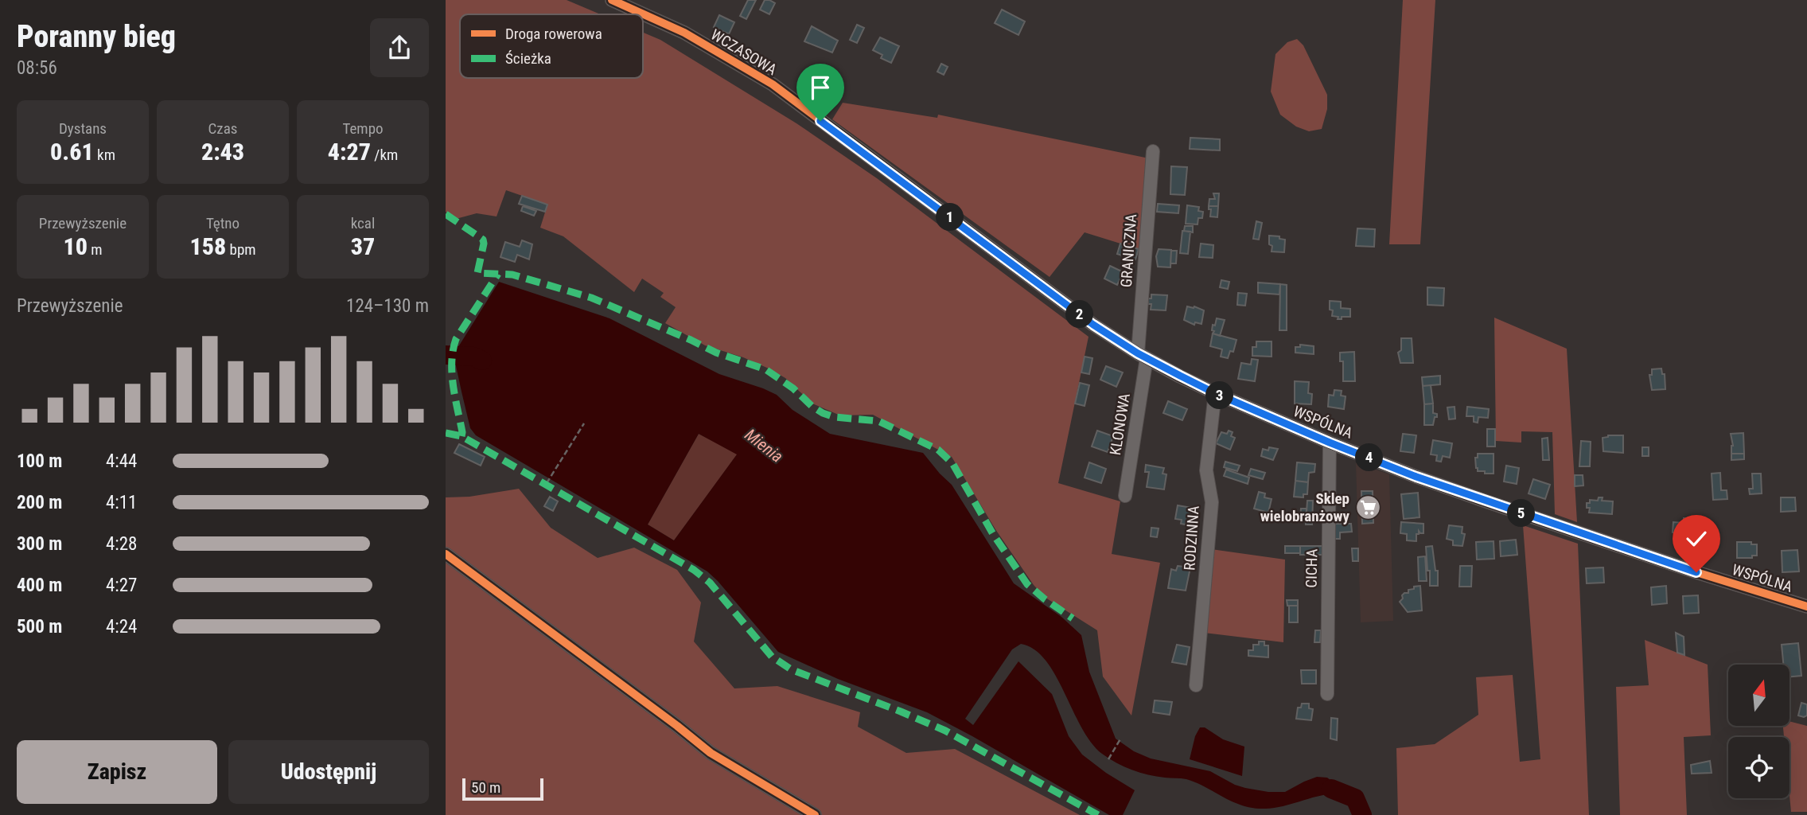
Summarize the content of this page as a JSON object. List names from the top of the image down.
{
  "streets": {
    "street": [
      "WCZASOWA",
      "GRANICZNA",
      "WSPÓLNA",
      "KLONOWA",
      "RODZINNA",
      "CICHA"
    ]
  },
  "crossings": [
    ["WCZASOWA", "WSPÓLNA"],
    ["GRANICZNA", "WSPÓLNA"],
    ["GRANICZNA", "KLONOWA"],
    ["WSPÓLNA", "KLONOWA"],
    ["WSPÓLNA", "RODZINNA"],
    ["WSPÓLNA", "CICHA"]
  ],
  "water": ["Mienia"],
  "places": {
    "supermarket": ["Sklep wielobranżowy"]
  },
  "legend": ["Droga rowerowa", "Ścieżka"],
  "scale_bar": "50 m",
  "north": "top",
  "page": {
    "heading": ["Poranny bieg", "08:56"],
    "stats": [
      ["Dystans", "0.61 km"],
      ["Czas", "2:43"],
      ["Tempo", "4:27 /km"],
      ["Przewyższenie", "10 m"],
      ["Tętno", "158 bpm"],
      ["kcal", "37"]
    ],
    "pins": [
      "1",
      "2",
      "3",
      "4",
      "5"
    ],
    "chart": ["Przewyższenie", "124–130 m"],
    "list": [
      {
        "name": "100 m",
        "note": "4:44"
      },
      {
        "name": "200 m",
        "note": "4:11"
      },
      {
        "name": "300 m",
        "note": "4:28"
      },
      {
        "name": "400 m",
        "note": "4:27"
      },
      {
        "name": "500 m",
        "note": "4:24"
      }
    ],
    "buttons": ["Zapisz", "Udostępnij"],
    "scale": "50 m"
  }
}
